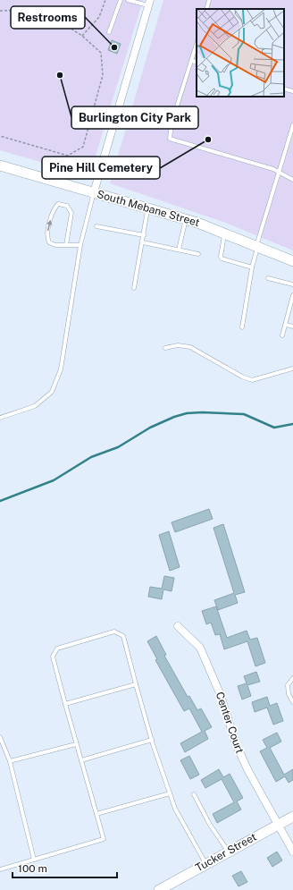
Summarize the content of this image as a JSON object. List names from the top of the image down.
{
  "streets": {
    "street": ["South Mebane Street", "Center Court", "Tucker Street"]
  },
  "crossings": [
    ["Center Court", "Tucker Street"]
  ],
  "places": ["Restrooms", "Burlington City Park", "Pine Hill Cemetery"],
  "scale_bar": "100 m"
}
